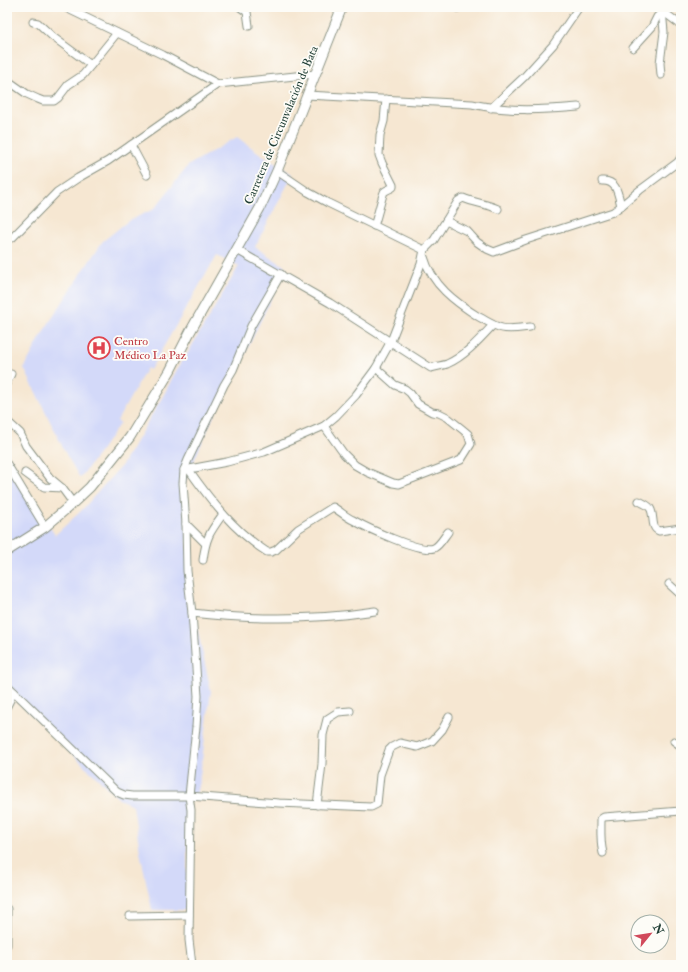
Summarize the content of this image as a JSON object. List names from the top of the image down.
{
  "streets": {
    "main road": ["Carretera de Circunvalación de Bata"]
  },
  "places": {
    "hospital": ["Centro Médico La Paz"]
  },
  "north": "top right"
}
